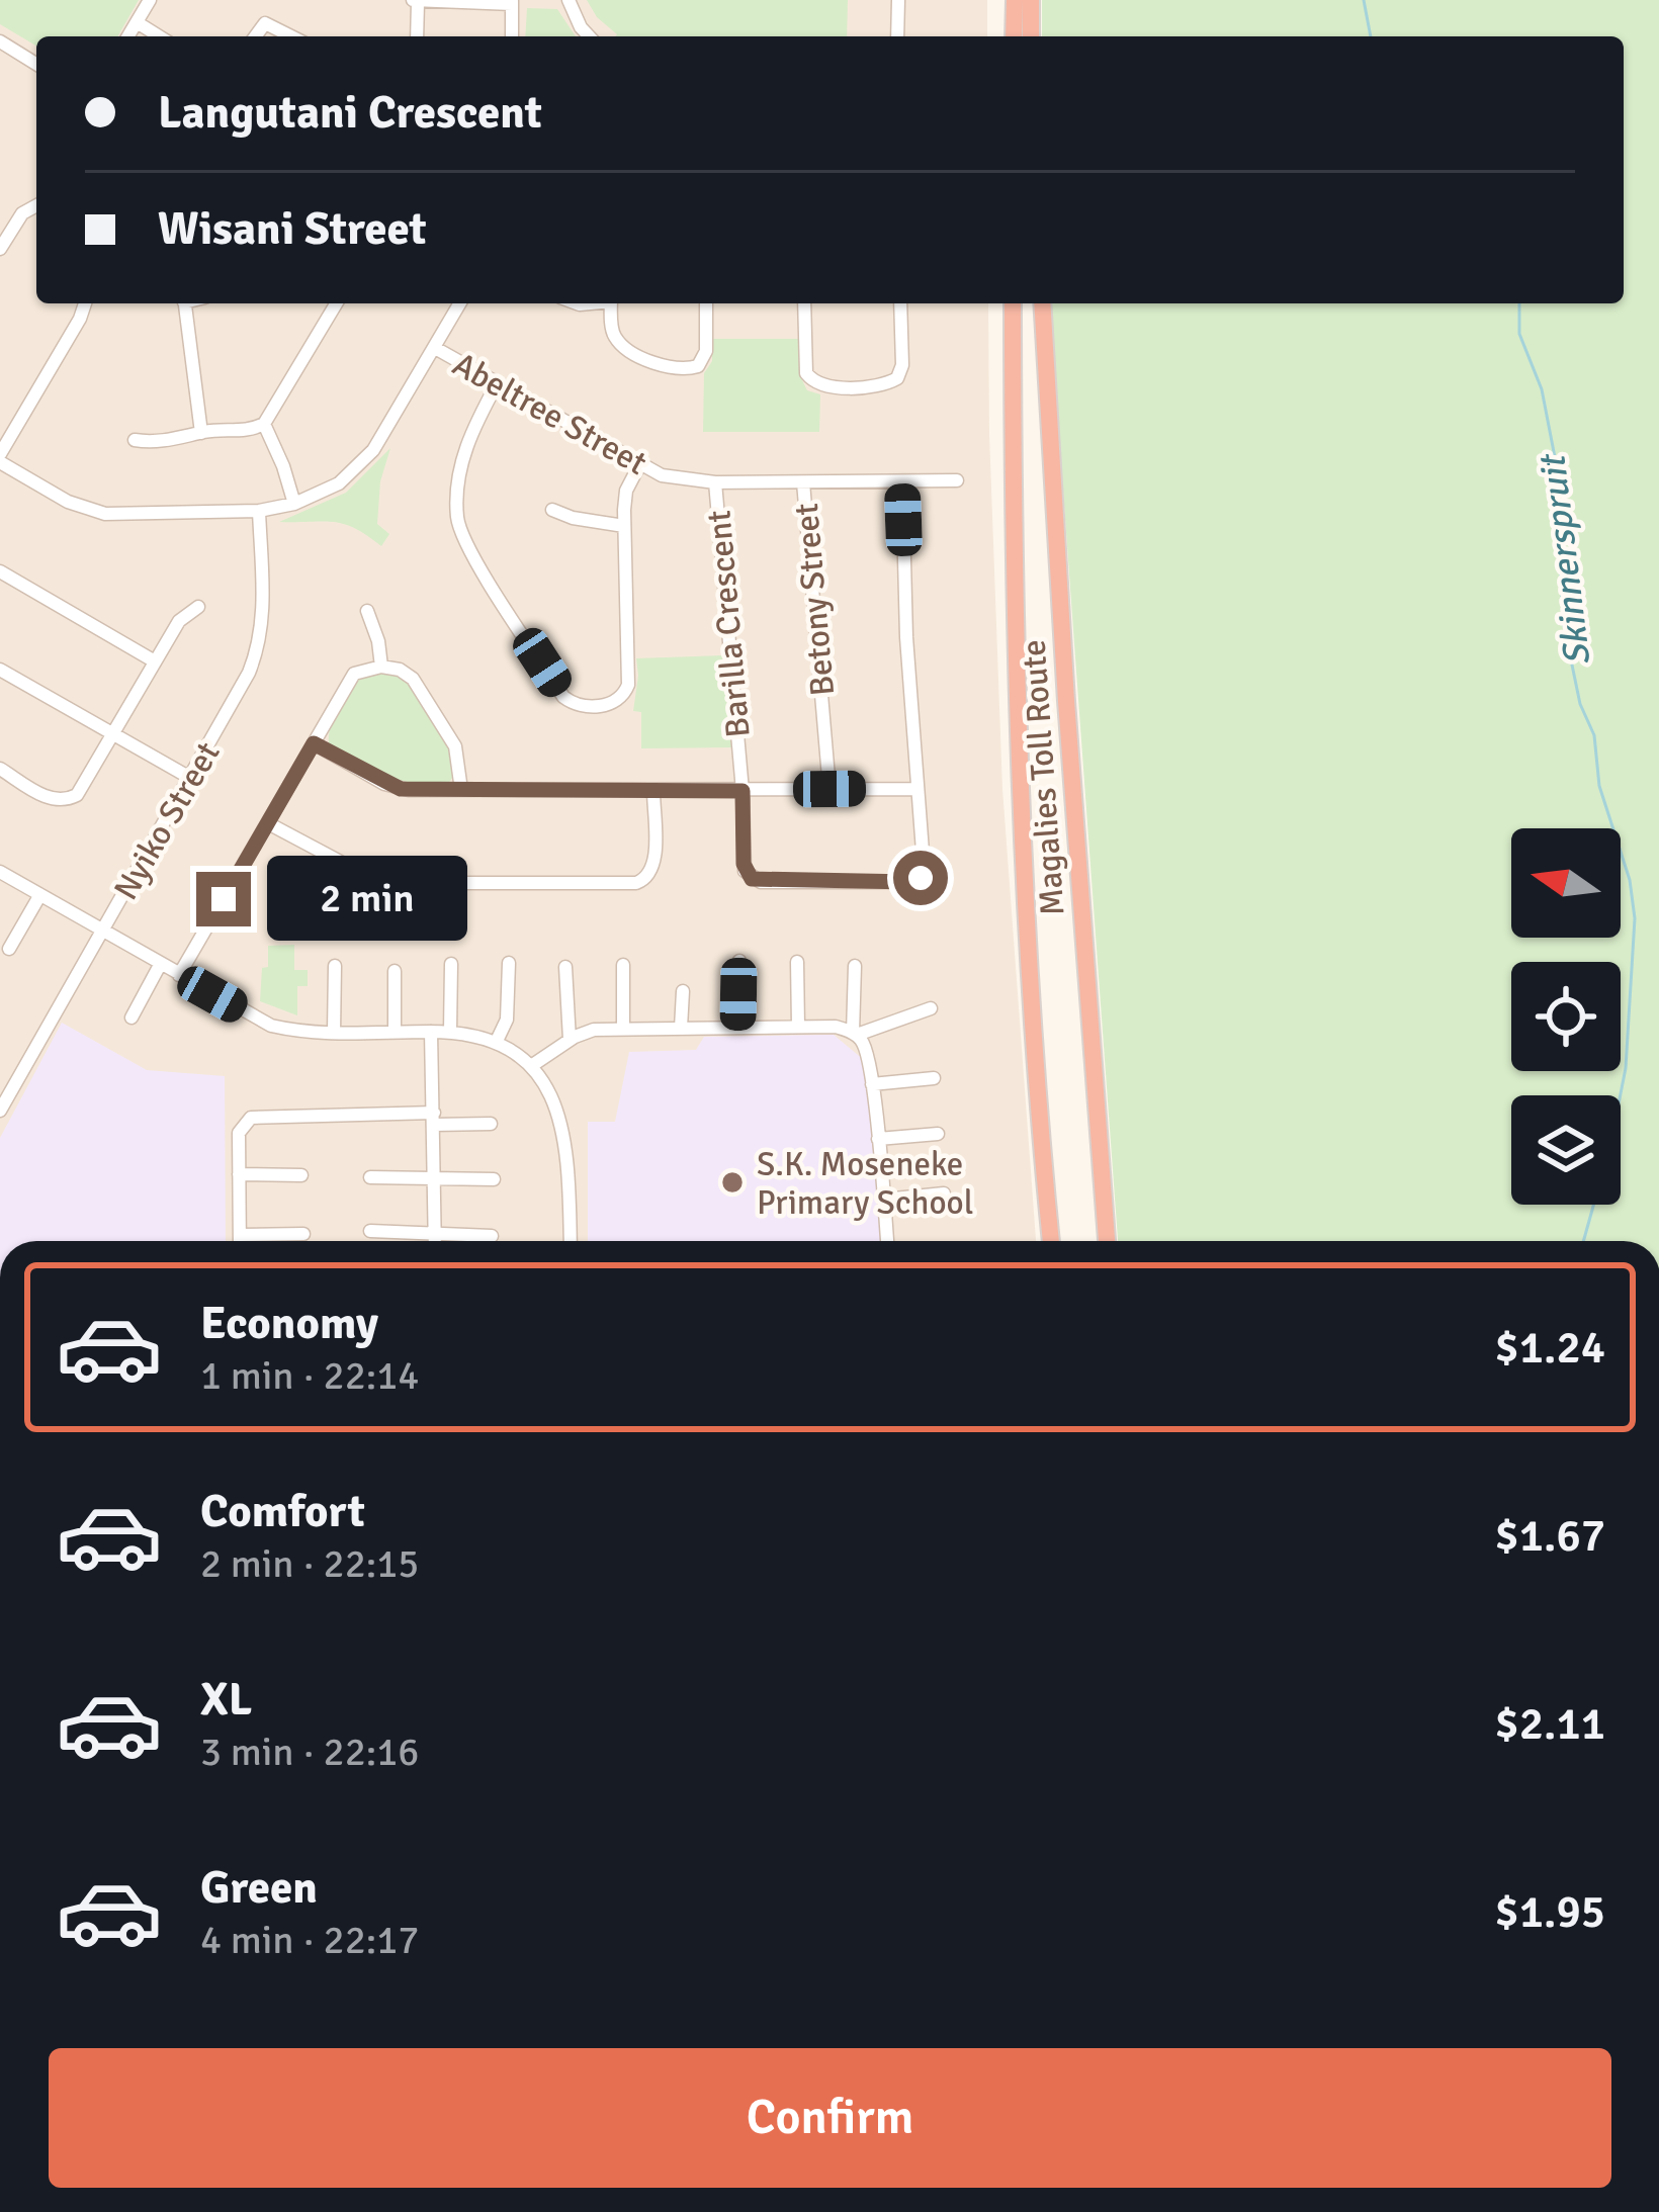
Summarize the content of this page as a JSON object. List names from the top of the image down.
{
  "streets": {
    "highway": ["Magalies Toll Route"],
    "street": [
      "Abeltree Street",
      "Betony Street",
      "Barilla Crescent",
      "Nyiko Street"
    ]
  },
  "crossings": [
    ["Abeltree Street", "Betony Street"],
    ["Abeltree Street", "Barilla Crescent"]
  ],
  "water": ["Skinnerspruit"],
  "places": ["S.K. Moseneke Primary School"],
  "north": "left",
  "page": {
    "banner": ["Langutani Crescent", "Wisani Street"],
    "bubble": "2 min",
    "list": [
      {
        "name": "Economy",
        "note": "1 min · 22:14",
        "value": "$1.24"
      },
      {
        "name": "Comfort",
        "note": "2 min · 22:15",
        "value": "$1.67"
      },
      {
        "name": "XL",
        "note": "3 min · 22:16",
        "value": "$2.11"
      },
      {
        "name": "Green",
        "note": "4 min · 22:17",
        "value": "$1.95"
      }
    ],
    "buttons": "Confirm"
  }
}
